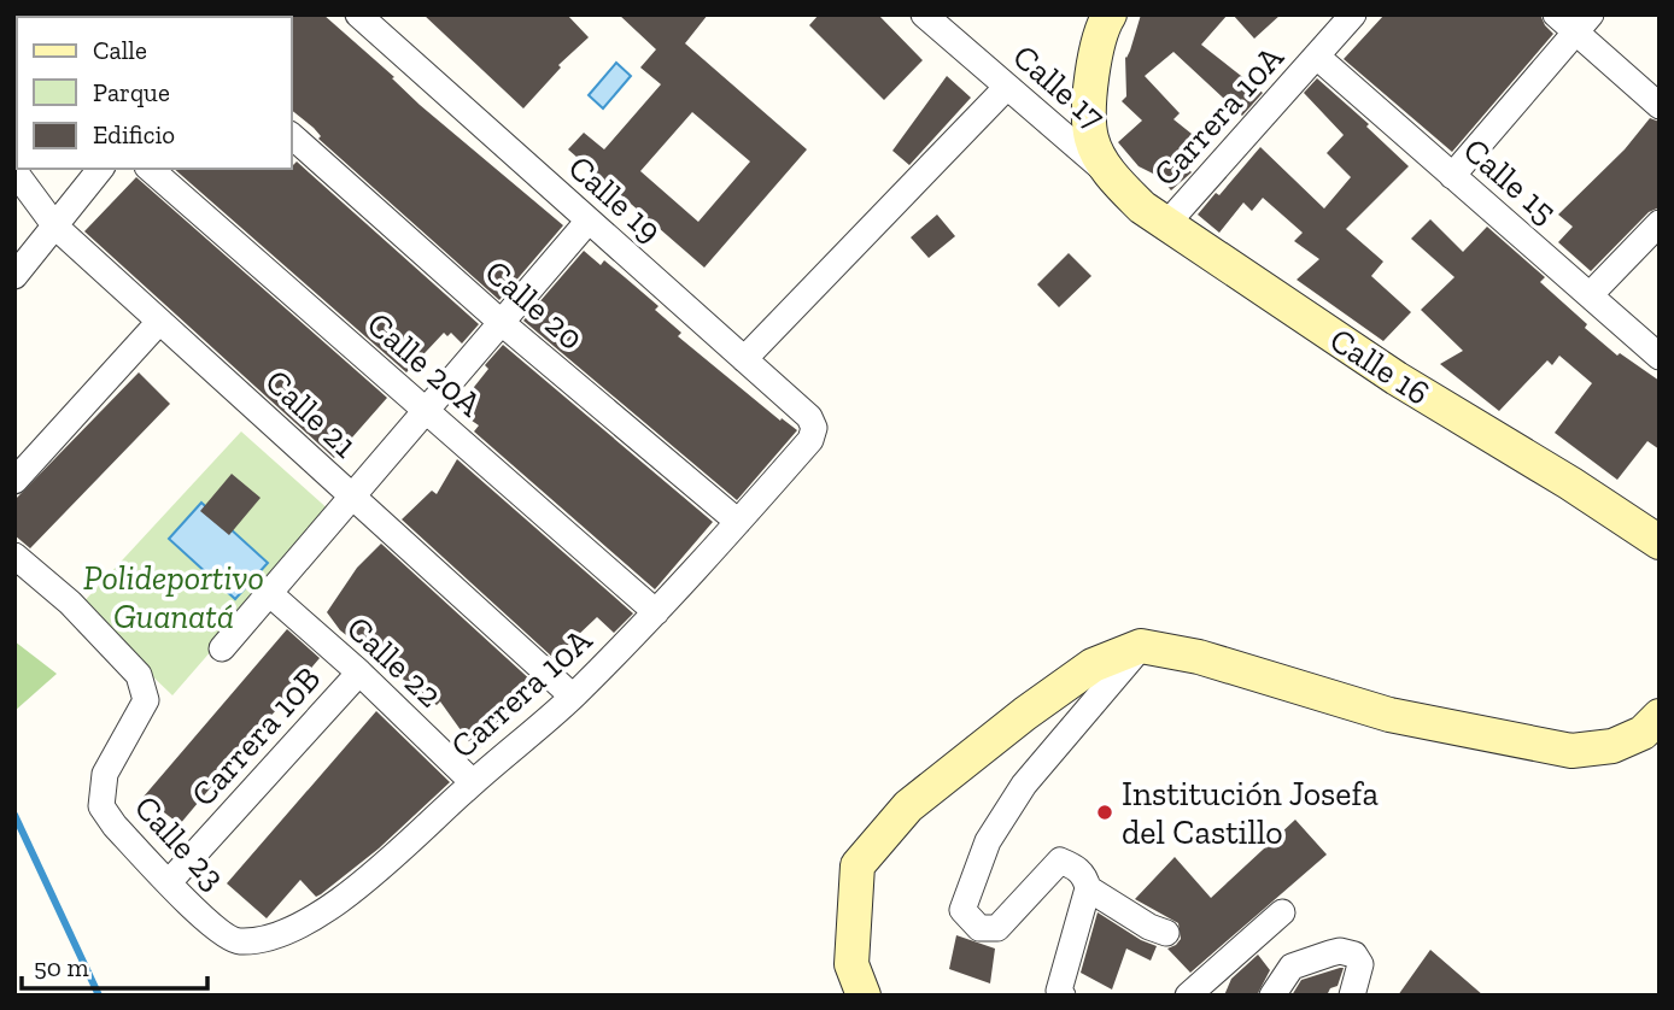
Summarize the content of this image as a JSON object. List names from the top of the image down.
{
  "streets": {
    "street": [
      "Calle 17",
      "Carrera 10A",
      "Calle 15",
      "Calle 19",
      "Calle 20",
      "Calle 20A",
      "Calle 16",
      "Calle 21",
      "Calle 22",
      "Carrera 10B",
      "Calle 23"
    ]
  },
  "crossings": [
    ["Calle 17", "Calle 16"],
    ["Carrera 10A", "Calle 15"],
    ["Carrera 10A", "Calle 19"],
    ["Carrera 10A", "Calle 20"],
    ["Carrera 10A", "Calle 20A"],
    ["Carrera 10A", "Calle 16"],
    ["Carrera 10A", "Calle 21"],
    ["Carrera 10A", "Calle 22"],
    ["Carrera 10A", "Calle 23"],
    ["Calle 22", "Carrera 10B"],
    ["Carrera 10B", "Calle 23"]
  ],
  "parks": ["Polideportivo Guanatá"],
  "places": ["Institución Josefa del Castillo"],
  "legend": ["Calle", "Parque", "Edificio"],
  "scale_bar": "50 m"
}
